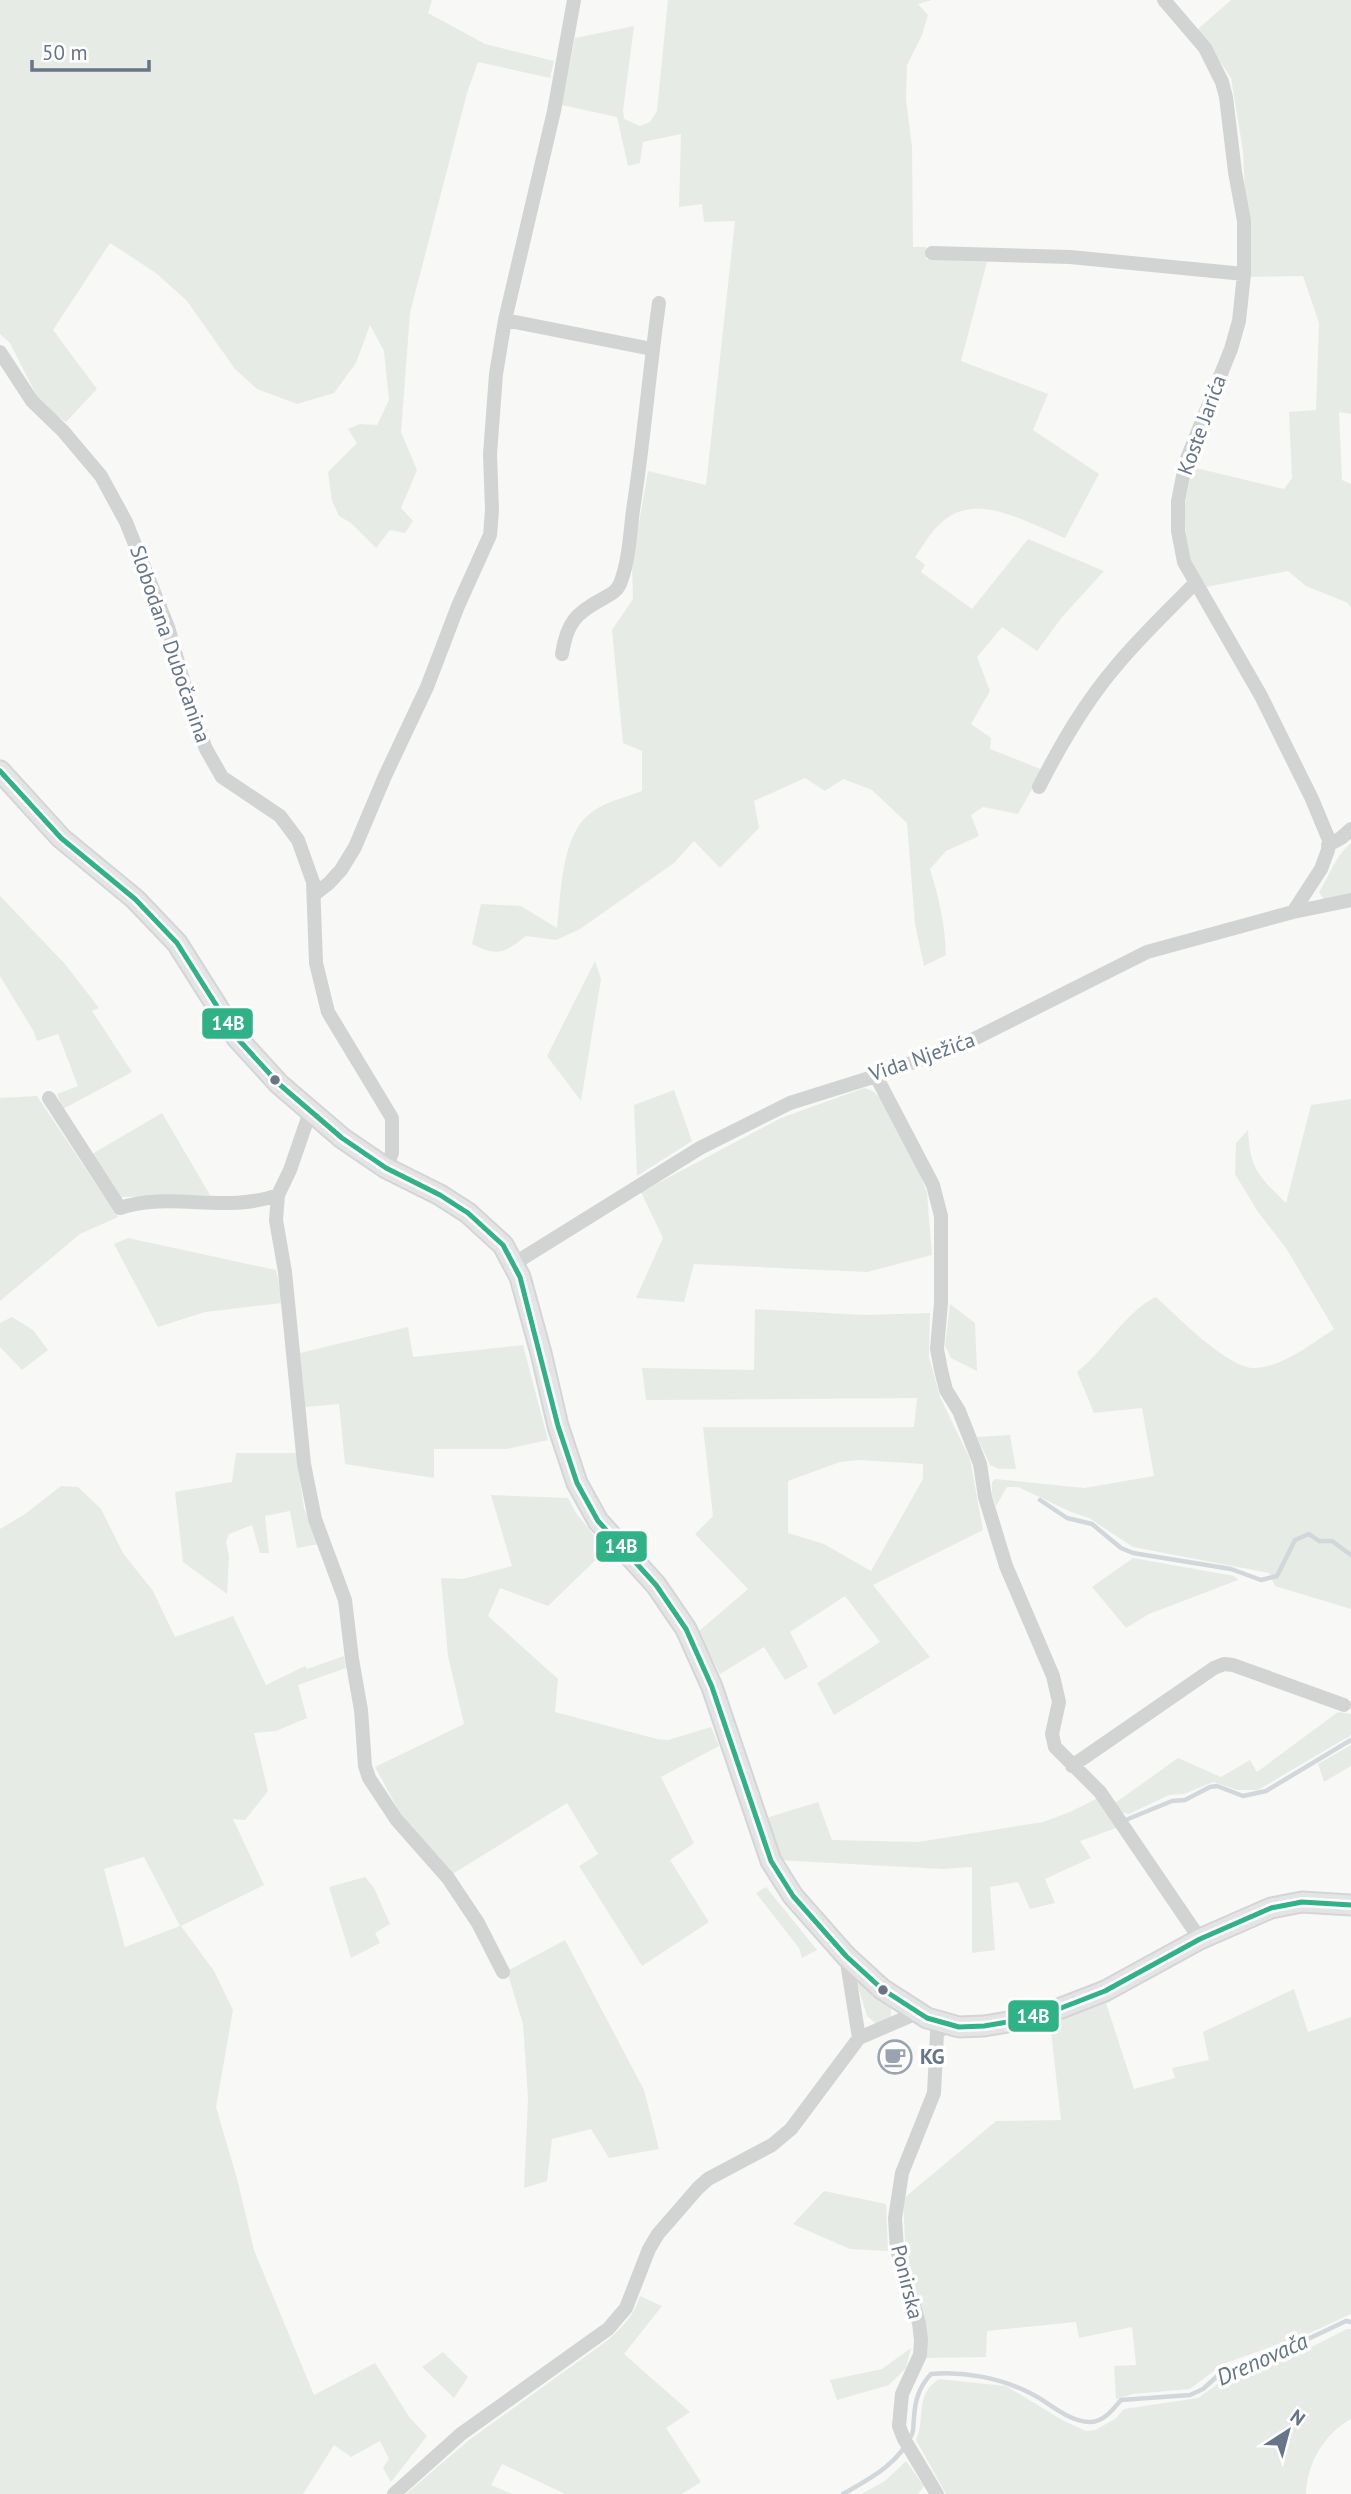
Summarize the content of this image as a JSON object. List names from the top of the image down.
{
  "streets": {
    "street": [
      "Koste Jarića",
      "Slobodana Dubočanina",
      "Vida Nježića",
      "Ponirska"
    ]
  },
  "water": ["Drenovača"],
  "places": {
    "cafe": ["KG"]
  },
  "lines": ["transit line 14B"],
  "scale_bar": "50 m",
  "north": "top right"
}
